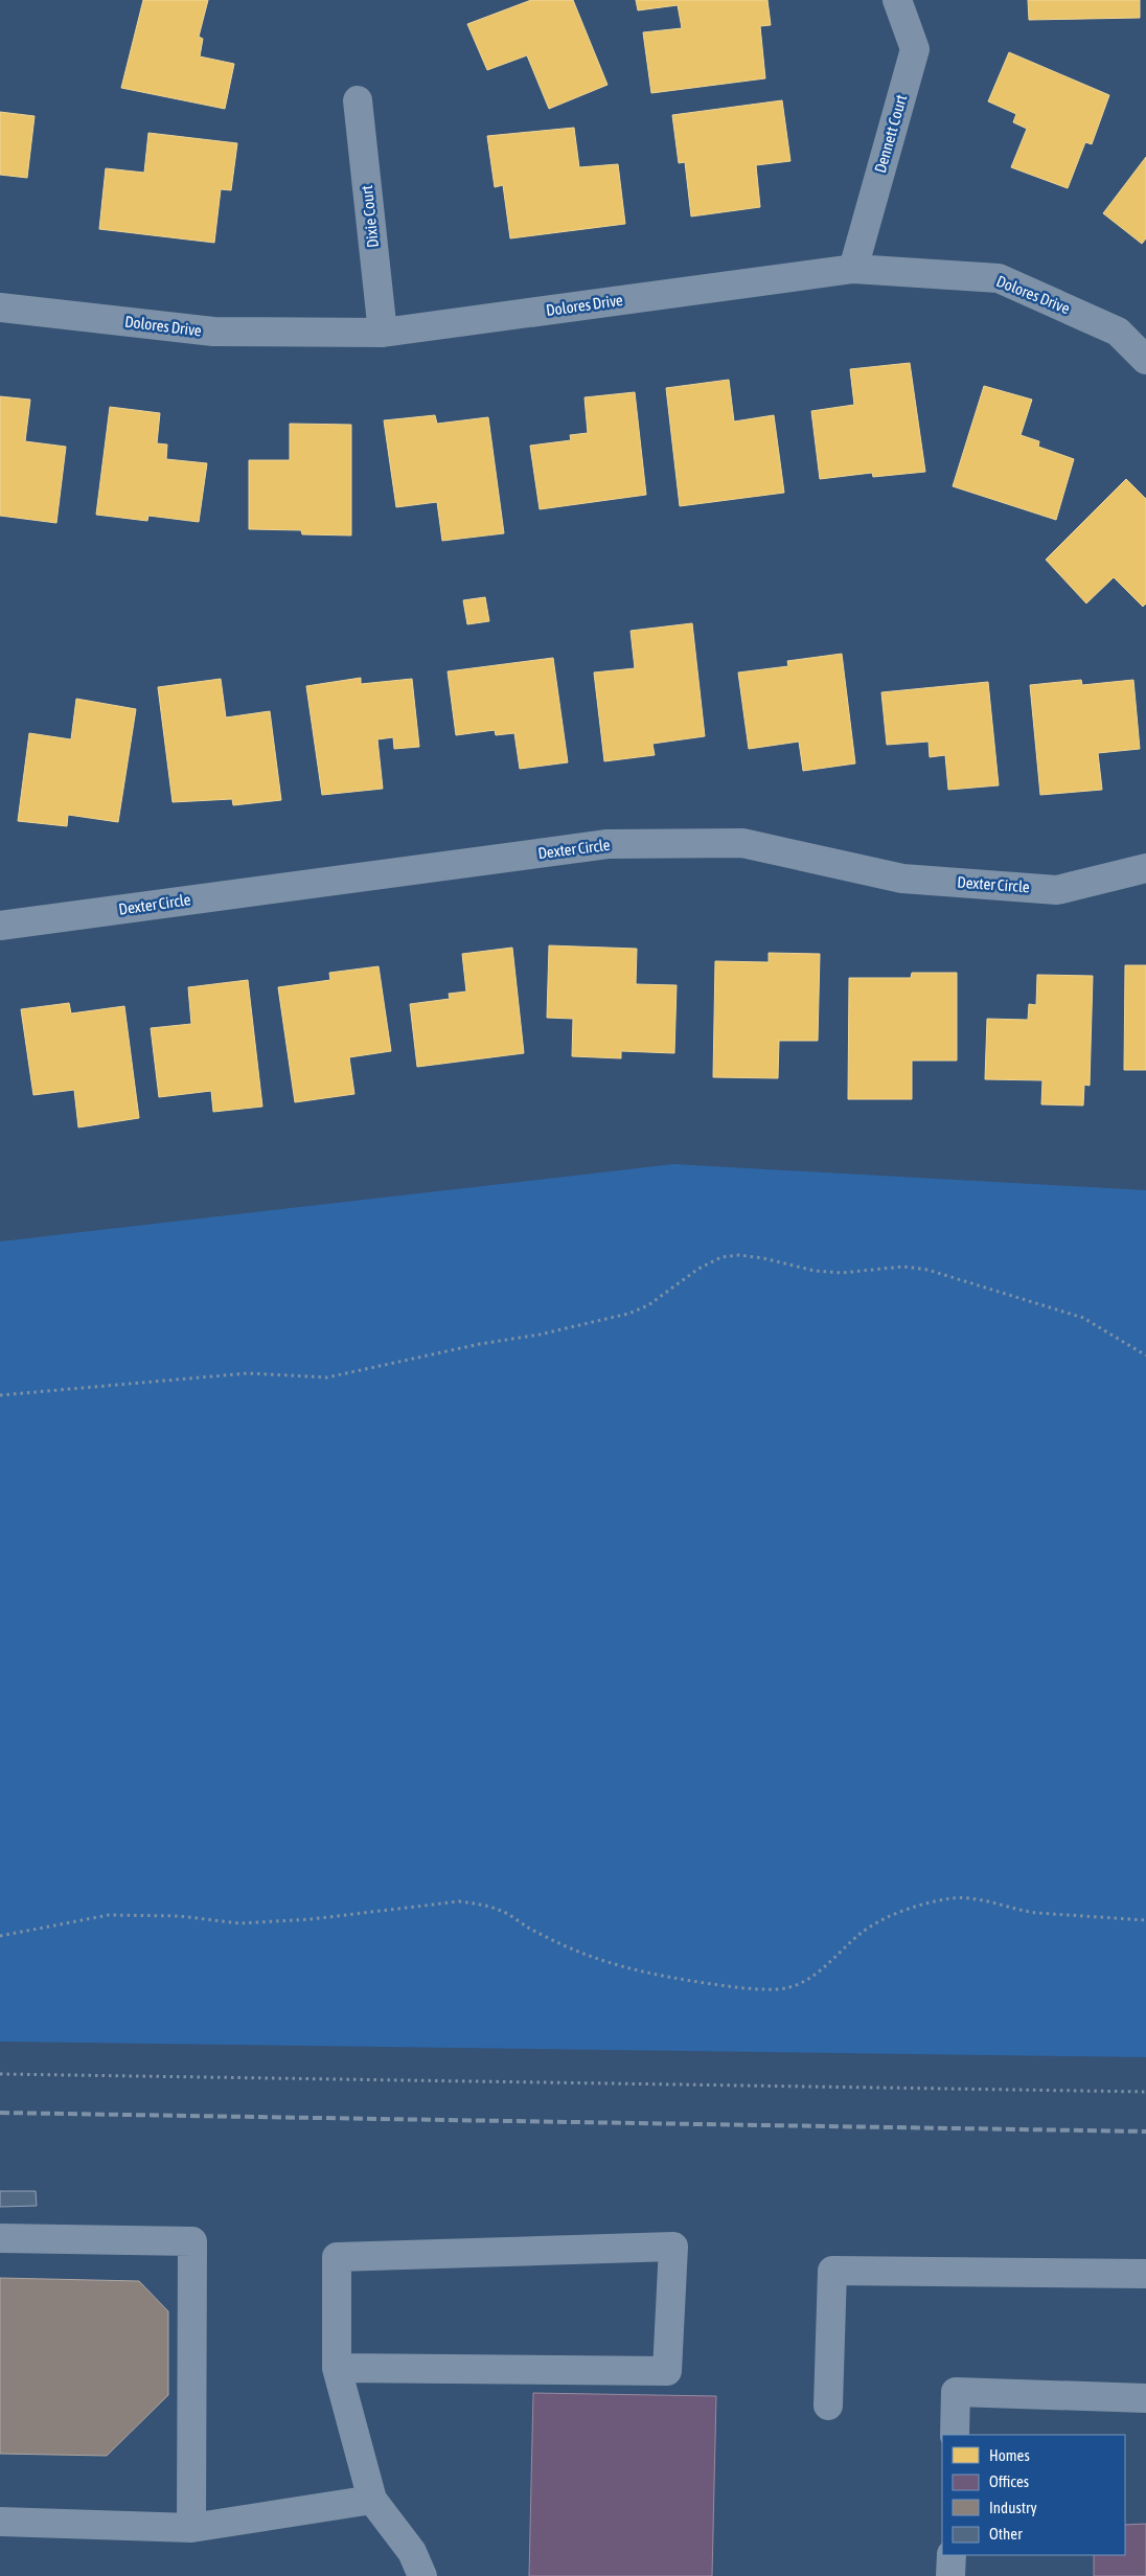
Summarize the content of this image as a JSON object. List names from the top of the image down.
{
  "streets": {
    "street": [
      "Dennett Court",
      "Dixie Court",
      "Dolores Drive",
      "Dexter Circle"
    ]
  },
  "crossings": [
    ["Dennett Court", "Dolores Drive"],
    ["Dixie Court", "Dolores Drive"]
  ],
  "legend": [
    "Homes",
    "Offices",
    "Industry",
    "Other"
  ]
}
